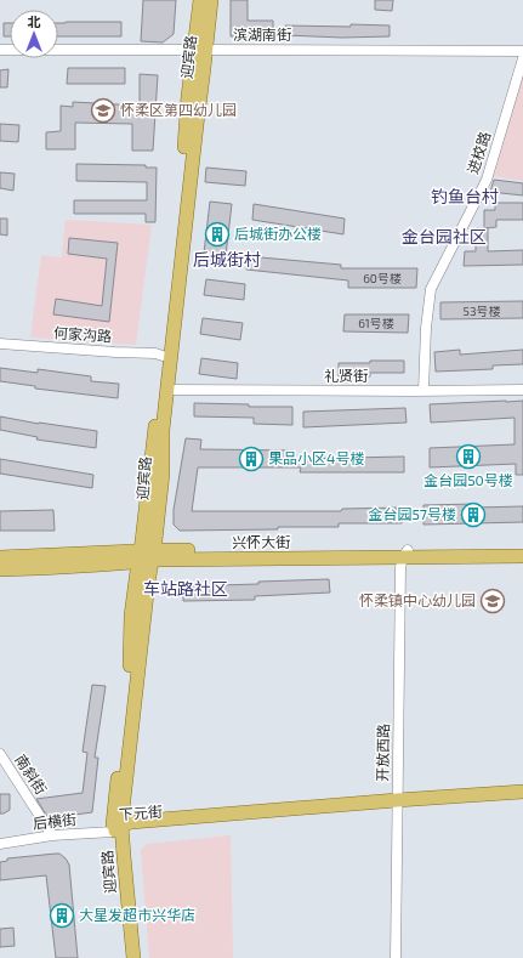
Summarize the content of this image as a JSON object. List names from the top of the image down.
{
  "streets": {
    "main road": ["迎宾路", "兴怀大街", "下元街"],
    "street": [
      "滨湖南街",
      "进校路",
      "何家沟路",
      "礼贤街",
      "开放西路",
      "南斜街",
      "后横街"
    ]
  },
  "crossings": [
    ["滨湖南街", "迎宾路"],
    ["迎宾路", "何家沟路"],
    ["迎宾路", "礼贤街"],
    ["迎宾路", "兴怀大街"],
    ["迎宾路", "下元街"],
    ["迎宾路", "后横街"],
    ["进校路", "礼贤街"],
    ["兴怀大街", "开放西路"],
    ["开放西路", "下元街"],
    ["南斜街", "后横街"],
    ["下元街", "后横街"]
  ],
  "districts": [
    "钓鱼台村",
    "金台园社区",
    "后城街村",
    "车站路社区"
  ],
  "places": {
    "school or university": ["怀柔区第四幼儿园", "怀柔镇中心幼儿园"],
    "building": [
      "后城街办公楼",
      "金台园50号楼",
      "果品小区4号楼",
      "金台园57号楼",
      "大星发超市兴华店"
    ]
  },
  "house_numbers": ["60号楼", "53号楼", "61号楼"],
  "north": "top"
}
